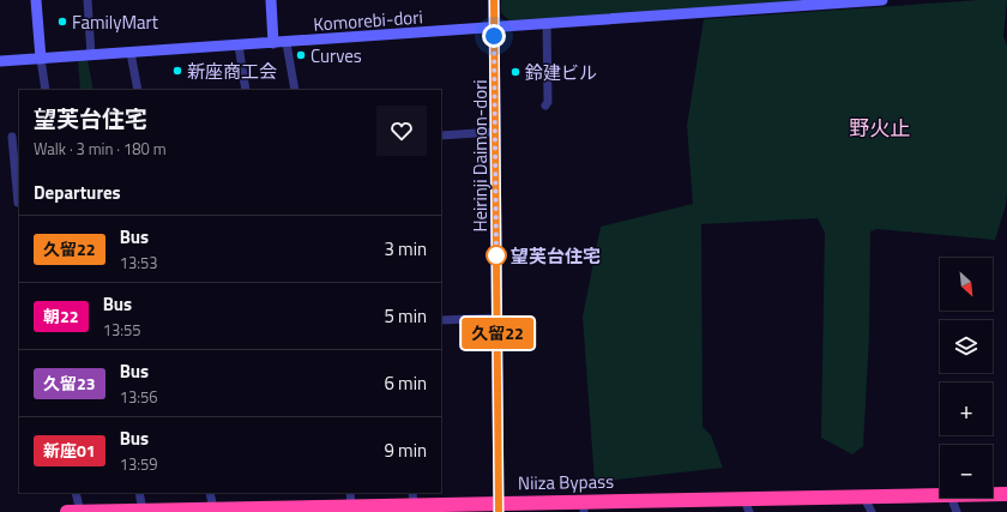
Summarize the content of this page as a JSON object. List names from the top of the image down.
{
  "streets": {
    "highway": ["Niiza Bypass"],
    "street": ["Komorebi-dori", "Heirinji Daimon-dori"]
  },
  "crossings": [
    ["Komorebi-dori", "Heirinji Daimon-dori"],
    ["Heirinji Daimon-dori", "Niiza Bypass"]
  ],
  "districts": ["野火止"],
  "places": [
    "FamilyMart",
    "Curves",
    "新座商工会",
    "鈴建ビル",
    "望芙台住宅"
  ],
  "lines": ["bus line 久留22"],
  "north": "bottom right",
  "page": {
    "on_map": "久留22",
    "heading": [
      ["望芙台住宅", "Walk · 3 min · 180 m"],
      "Departures"
    ],
    "list": [
      {
        "mark": "久留22",
        "name": "Bus",
        "note": "13:53",
        "value": "3 min"
      },
      {
        "mark": "朝22",
        "name": "Bus",
        "note": "13:55",
        "value": "5 min"
      },
      {
        "mark": "久留23",
        "name": "Bus",
        "note": "13:56",
        "value": "6 min"
      },
      {
        "mark": "新座01",
        "name": "Bus",
        "note": "13:59",
        "value": "9 min"
      }
    ],
    "map_buttons": ["+", "−"]
  }
}
